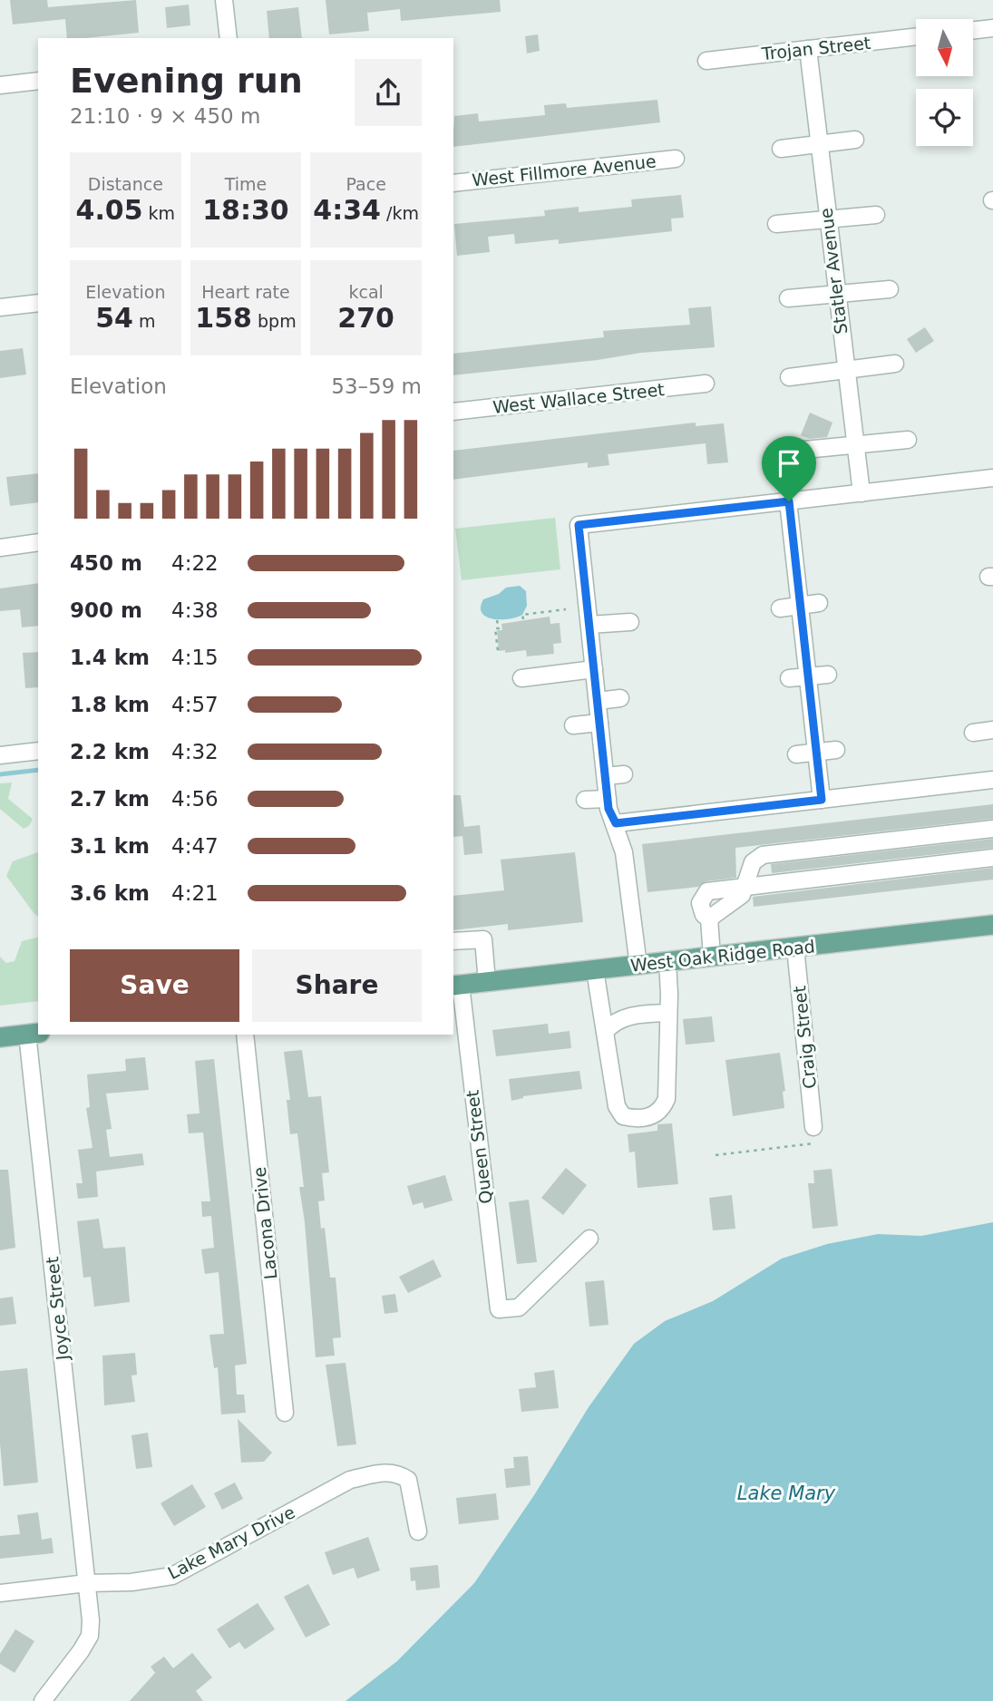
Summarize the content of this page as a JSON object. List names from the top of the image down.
{
  "streets": {
    "main road": ["West Oak Ridge Road"],
    "street": [
      "Trojan Street",
      "West Fillmore Avenue",
      "Statler Avenue",
      "West Wallace Street",
      "Craig Street",
      "Queen Street",
      "Lacona Drive",
      "Joyce Street",
      "Lake Mary Drive"
    ]
  },
  "crossings": [
    ["Trojan Street", "Statler Avenue"],
    ["West Oak Ridge Road", "Craig Street"],
    ["West Oak Ridge Road", "Queen Street"],
    ["Joyce Street", "Lake Mary Drive"]
  ],
  "water": ["Lake Mary"],
  "north": "bottom",
  "page": {
    "heading": ["Evening run", "21:10 · 9 × 450 m"],
    "stats": [
      ["Distance", "4.05 km"],
      ["Time", "18:30"],
      ["Pace", "4:34 /km"],
      ["Elevation", "54 m"],
      ["Heart rate", "158 bpm"],
      ["kcal", "270"]
    ],
    "chart": ["Elevation", "53–59 m"],
    "list": [
      {
        "name": "450 m",
        "note": "4:22"
      },
      {
        "name": "900 m",
        "note": "4:38"
      },
      {
        "name": "1.4 km",
        "note": "4:15"
      },
      {
        "name": "1.8 km",
        "note": "4:57"
      },
      {
        "name": "2.2 km",
        "note": "4:32"
      },
      {
        "name": "2.7 km",
        "note": "4:56"
      },
      {
        "name": "3.1 km",
        "note": "4:47"
      },
      {
        "name": "3.6 km",
        "note": "4:21"
      }
    ],
    "buttons": ["Save", "Share"]
  }
}
